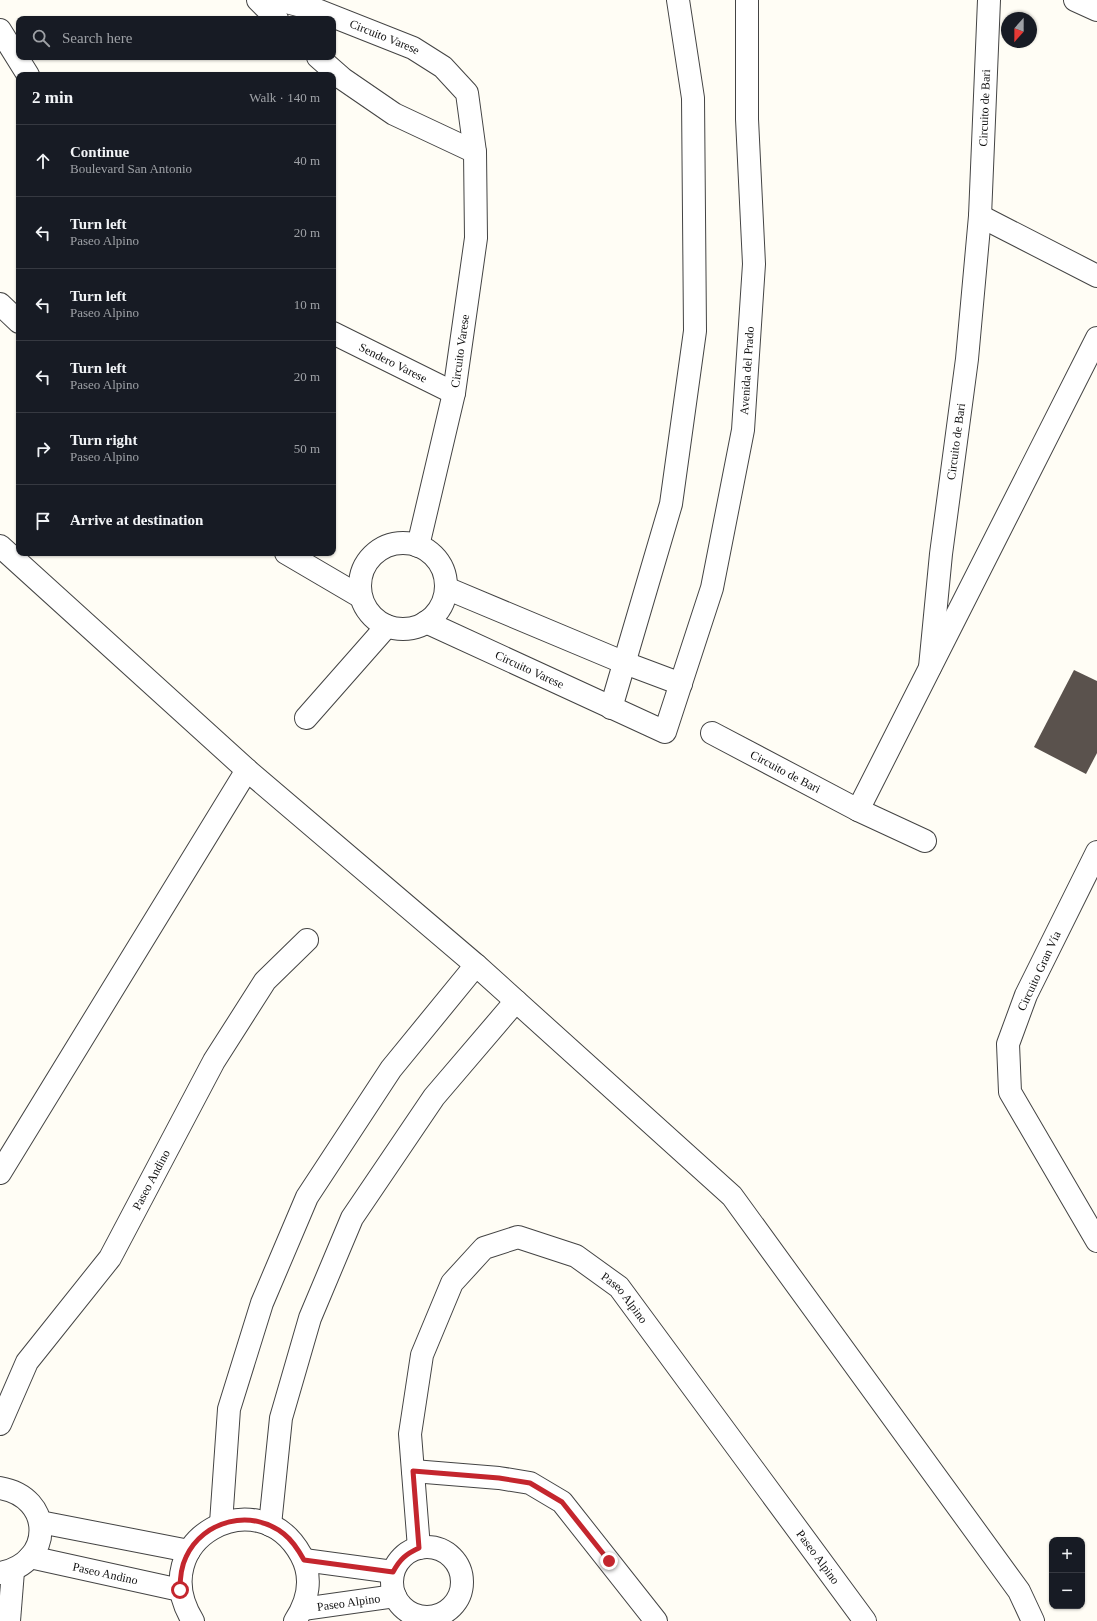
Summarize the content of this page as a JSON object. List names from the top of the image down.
{
  "streets": {
    "street": [
      "Circuito Varese",
      "Circuito de Bari",
      "Sendero Varese",
      "Avenida del Prado",
      "Circuito Gran Vía",
      "Paseo Andino",
      "Paseo Alpino"
    ]
  },
  "crossings": [
    ["Circuito Varese", "Sendero Varese"],
    ["Circuito Varese", "Avenida del Prado"]
  ],
  "north": "bottom",
  "page": {
    "search": "Search here",
    "heading": ["2 min", "Walk · 140 m"],
    "list": [
      ["Continue", "Boulevard San Antonio", "40 m"],
      ["Turn left", "Paseo Alpino", "20 m"],
      ["Turn left", "Paseo Alpino", "10 m"],
      ["Turn left", "Paseo Alpino", "20 m"],
      ["Turn right", "Paseo Alpino", "50 m"],
      "Arrive at destination"
    ],
    "map_buttons": ["+", "−"]
  }
}
